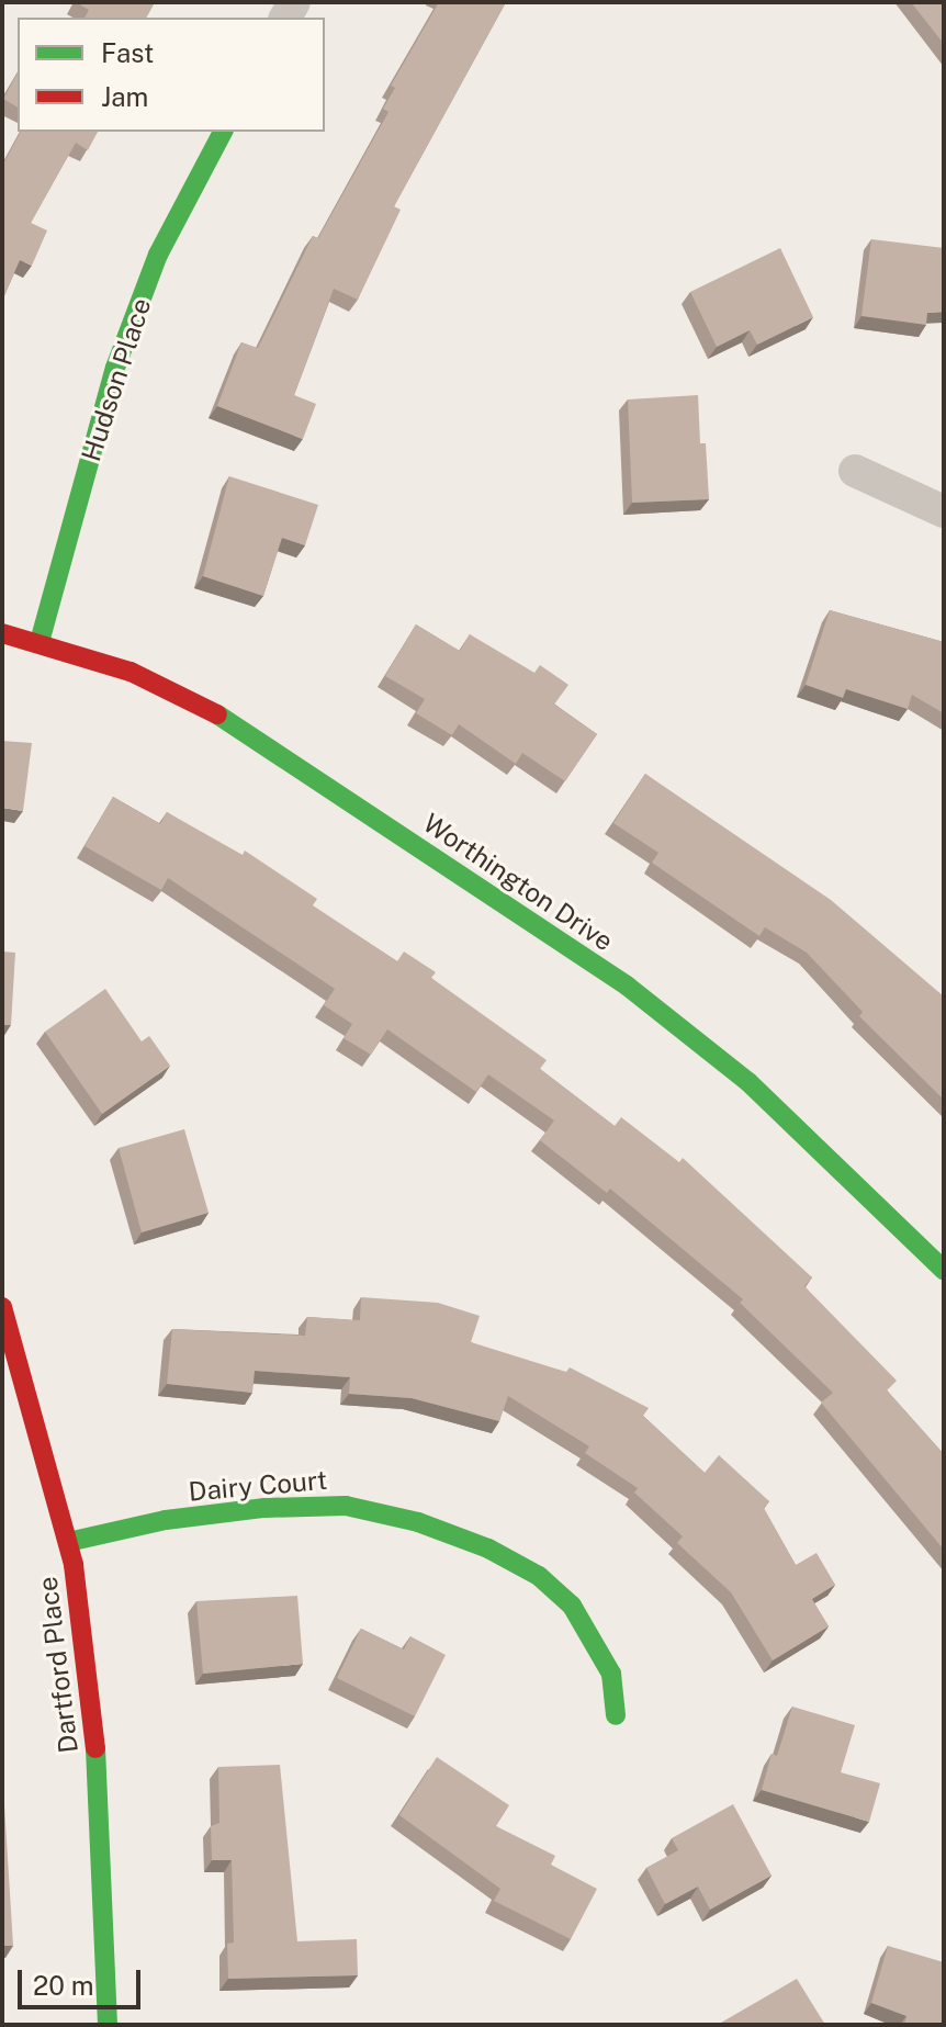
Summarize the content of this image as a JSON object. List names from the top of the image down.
{
  "streets": {
    "street": [
      "Hudson Place",
      "Worthington Drive",
      "Dairy Court",
      "Dartford Place"
    ]
  },
  "crossings": [
    ["Hudson Place", "Worthington Drive"],
    ["Dairy Court", "Dartford Place"]
  ],
  "legend": ["Fast", "Jam"],
  "scale_bar": "20 m"
}
